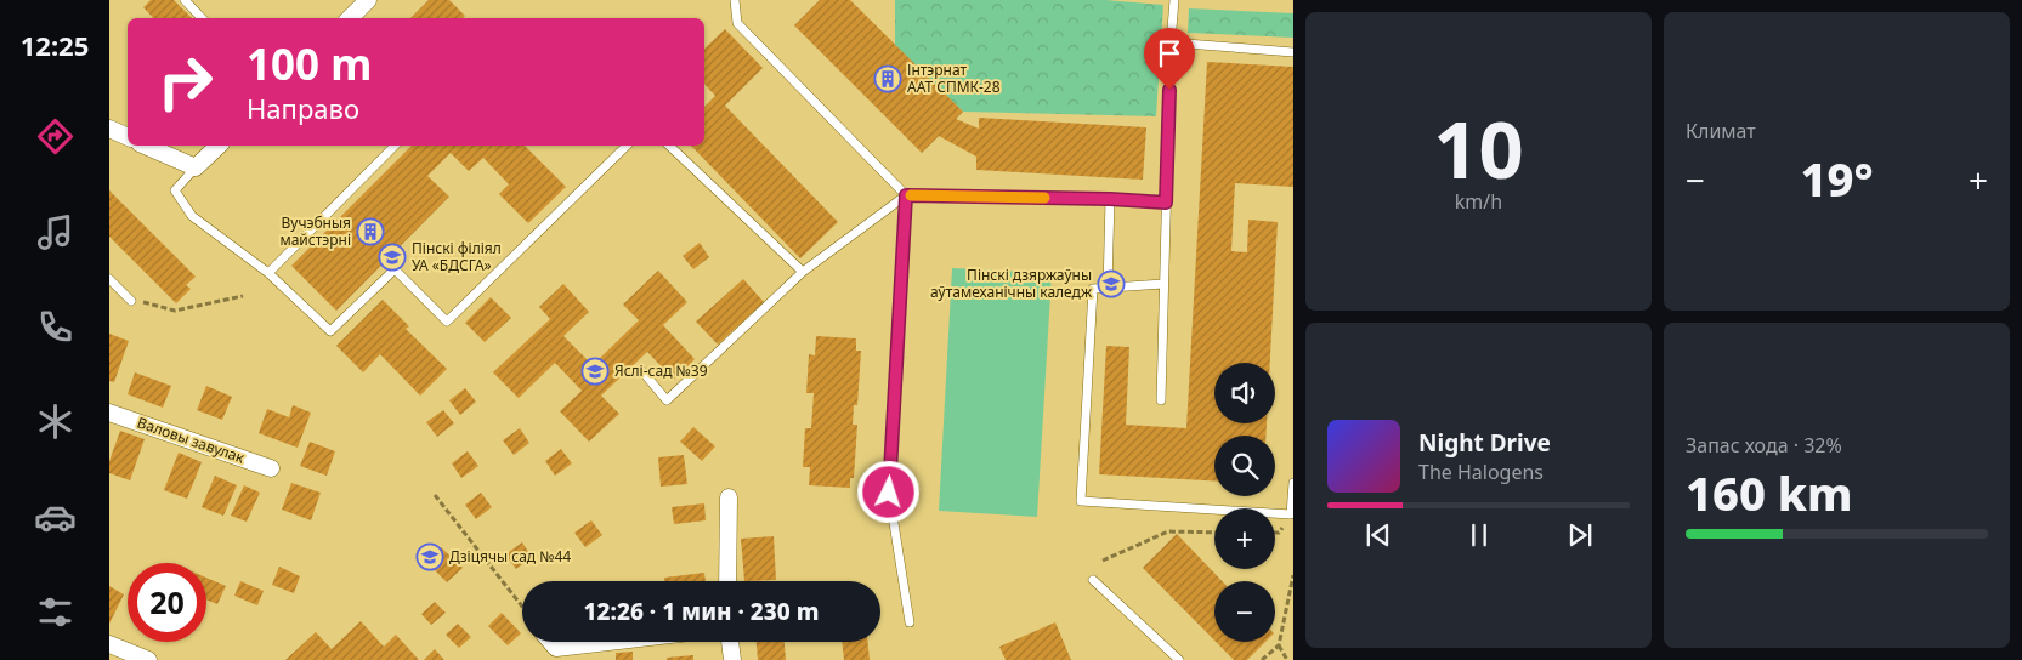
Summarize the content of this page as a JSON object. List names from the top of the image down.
{
  "streets": {
    "street": ["Валовы завулак"]
  },
  "places": {
    "building": ["Інтэрнат ААТ СПМК-28", "Вучэбныя майстэрні"],
    "school or university": [
      "Пінскі філіял УА «БДСГА»",
      "Пінскі дзяржаўны аўтамеханічны каледж",
      "Яслі-сад №39",
      "Дзіцячы сад №44"
    ]
  },
  "page": {
    "tabs": "12:25",
    "tile": [
      ["10", "km/h"],
      "Климат",
      ["Запас хода · 32%", "160 km"]
    ],
    "turn": ["100 m", "Направо"],
    "heat": ["−", "19°", "+"],
    "map_buttons": ["+", "−"],
    "song": ["Night Drive", "The Halogens"],
    "limit": "20",
    "trip": "12:26 · 1 мин · 230 m"
  }
}
